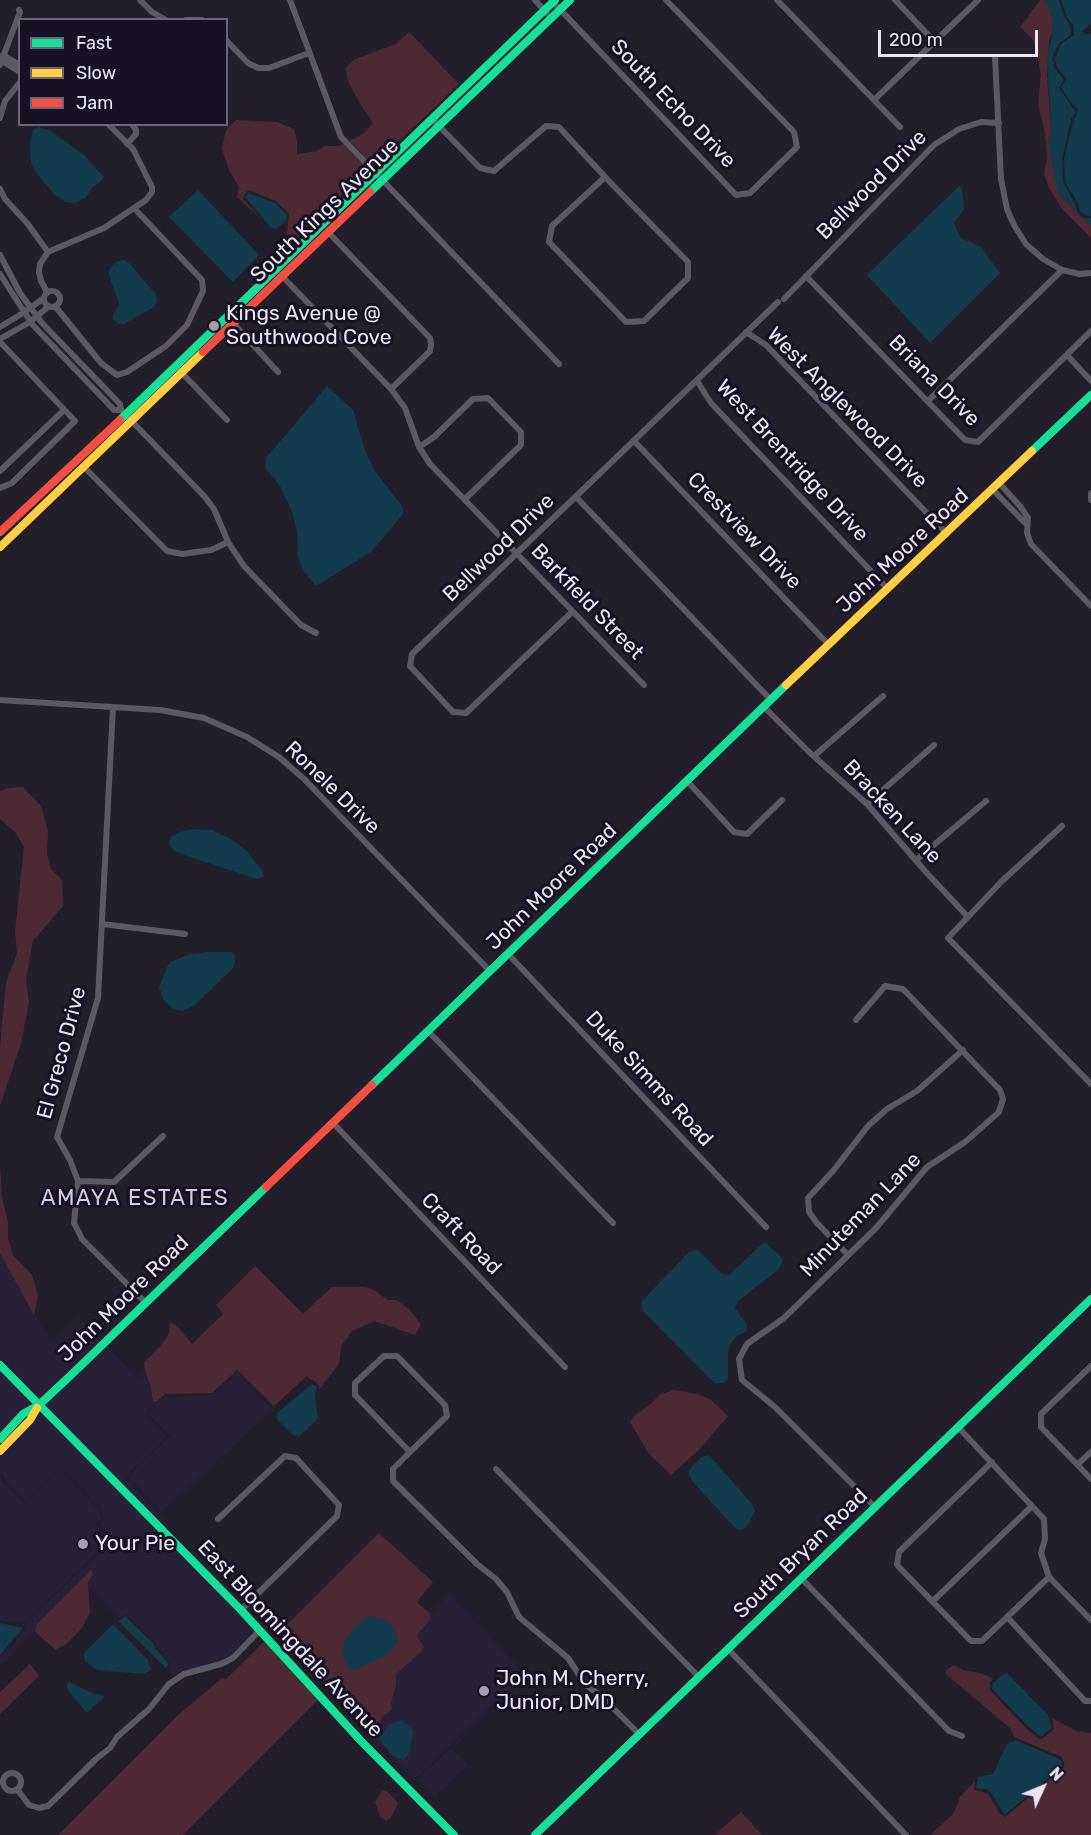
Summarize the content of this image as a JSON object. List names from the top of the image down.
{
  "streets": {
    "street": [
      "South Echo Drive",
      "Bellwood Drive",
      "South Kings Avenue",
      "Briana Drive",
      "West Anglewood Drive",
      "West Brentridge Drive",
      "Crestview Drive",
      "John Moore Road",
      "Barkfield Street",
      "Ronele Drive",
      "Bracken Lane",
      "El Greco Drive",
      "Duke Simms Road",
      "Minuteman Lane",
      "Craft Road",
      "South Bryan Road",
      "East Bloomingdale Avenue"
    ]
  },
  "crossings": [
    ["South Echo Drive", "South Kings Avenue"],
    ["Bellwood Drive", "Briana Drive"],
    ["Bellwood Drive", "West Anglewood Drive"],
    ["Bellwood Drive", "West Brentridge Drive"],
    ["Bellwood Drive", "Crestview Drive"],
    ["Bellwood Drive", "Barkfield Street"],
    ["South Kings Avenue", "Barkfield Street"],
    ["West Anglewood Drive", "John Moore Road"],
    ["West Brentridge Drive", "John Moore Road"],
    ["Crestview Drive", "John Moore Road"],
    ["John Moore Road", "Ronele Drive"],
    ["John Moore Road", "Bracken Lane"],
    ["John Moore Road", "El Greco Drive"],
    ["John Moore Road", "Duke Simms Road"],
    ["John Moore Road", "Craft Road"],
    ["John Moore Road", "East Bloomingdale Avenue"],
    ["Ronele Drive", "El Greco Drive"],
    ["Minuteman Lane", "South Bryan Road"]
  ],
  "districts": ["AMAYA ESTATES"],
  "places": ["Kings Avenue @ Southwood Cove", "Your Pie", "John M. Cherry, Junior, DMD"],
  "legend": ["Fast", "Slow", "Jam"],
  "scale_bar": "200 m",
  "north": "top right"
}
